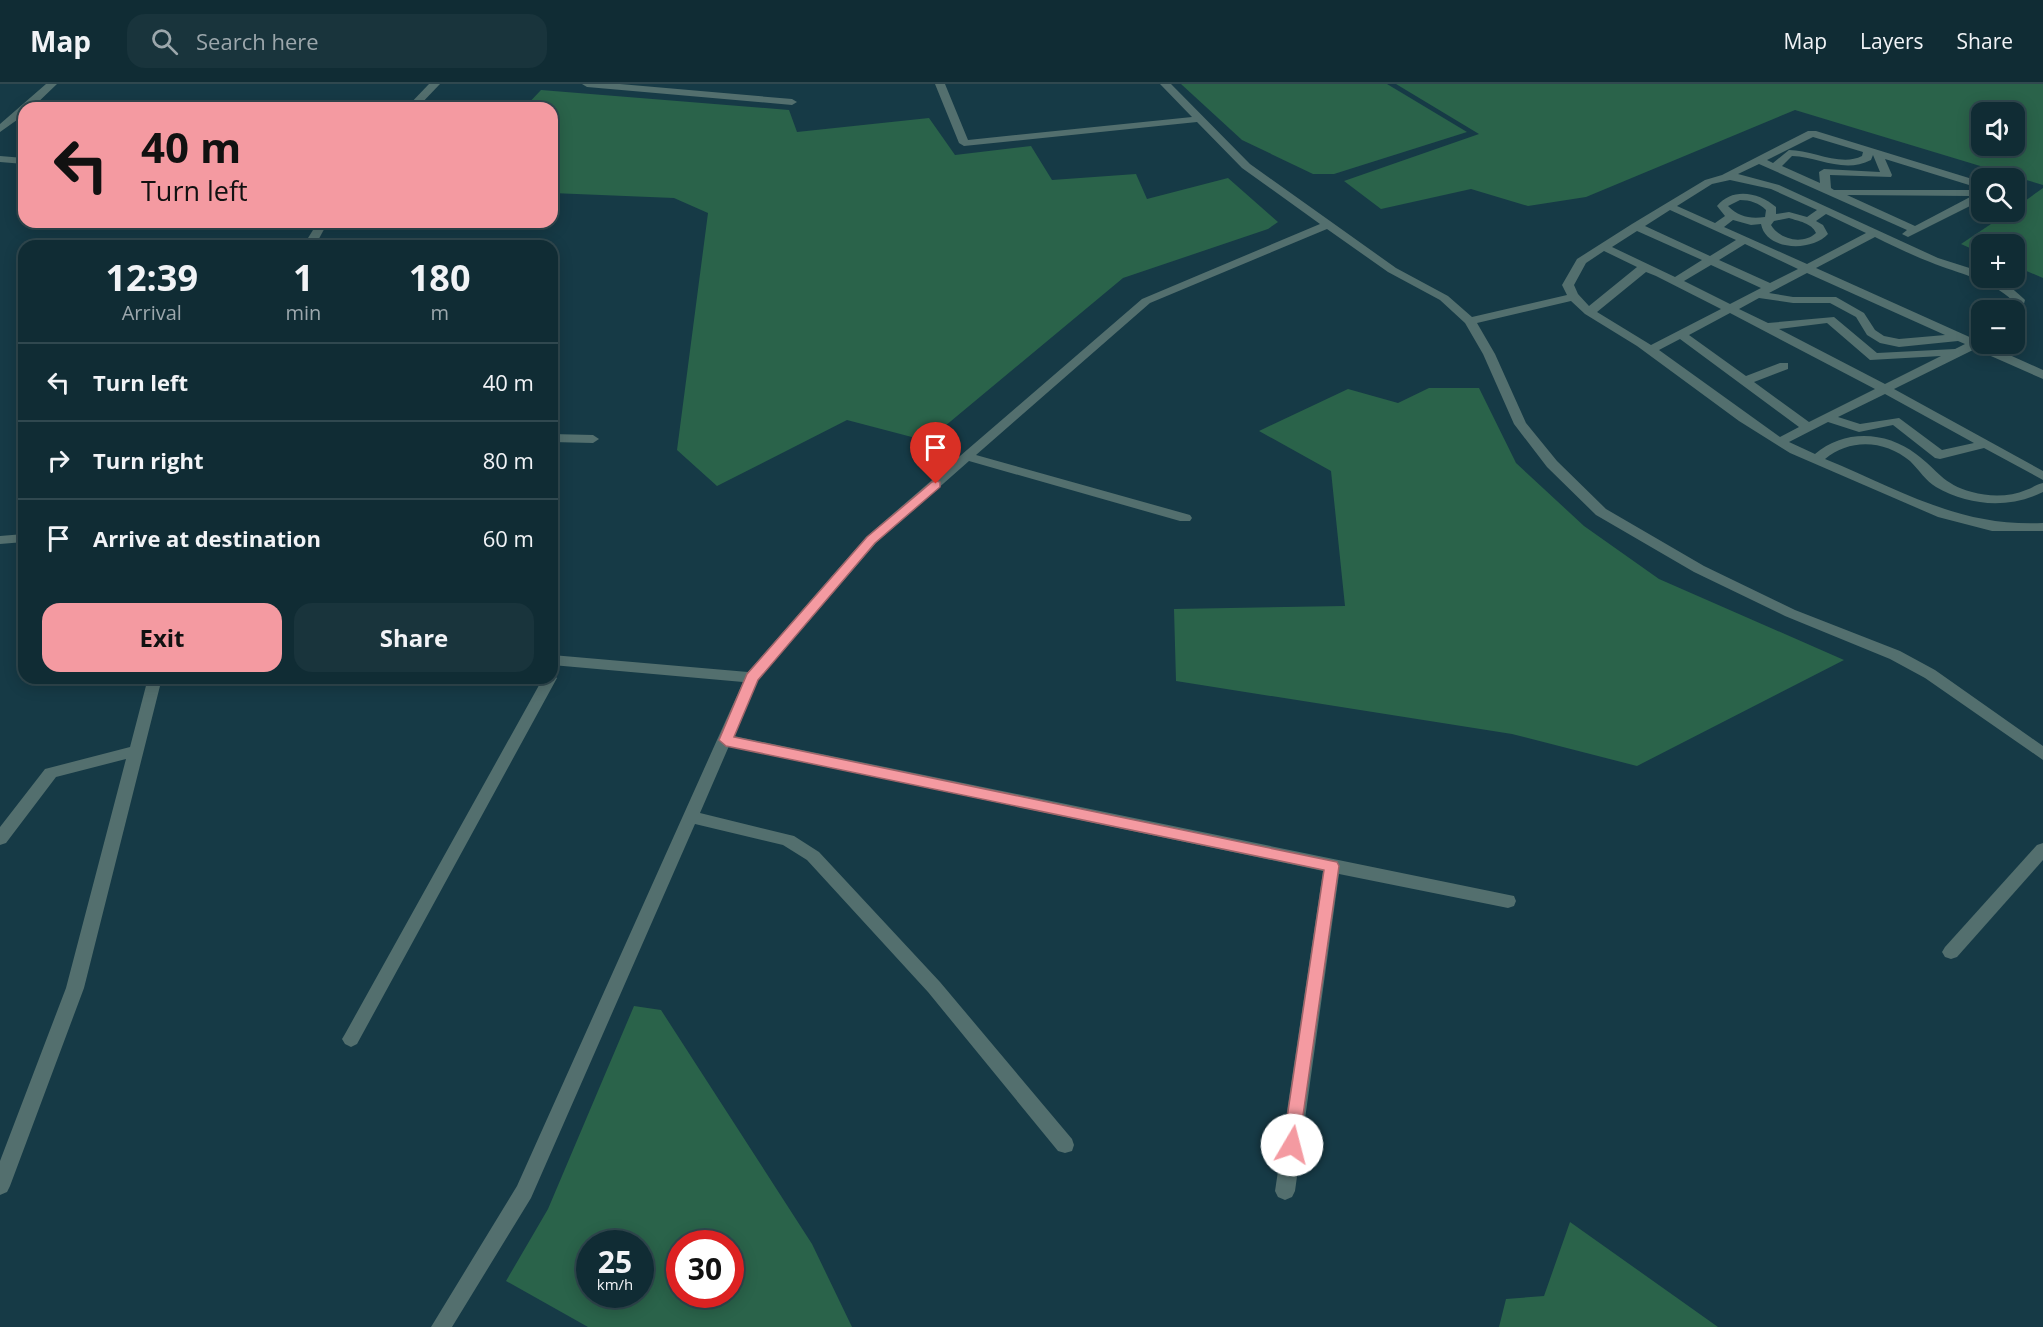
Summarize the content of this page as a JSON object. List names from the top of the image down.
{
  "page": {
    "header": "Map",
    "search": "Search here",
    "nav": ["Map", "Layers", "Share"],
    "map_buttons": ["+", "−"],
    "turn": ["40 m", "Turn left"],
    "eta": [
      "12:39",
      "Arrival",
      "1",
      "min",
      "180",
      "m"
    ],
    "list": [
      {
        "name": "Turn left",
        "value": "40 m"
      },
      {
        "name": "Turn right",
        "value": "80 m"
      },
      {
        "name": "Arrive at destination",
        "value": "60 m"
      }
    ],
    "buttons": ["Exit", "Share"],
    "speed": "25 km/h",
    "limit": "30"
  }
}
